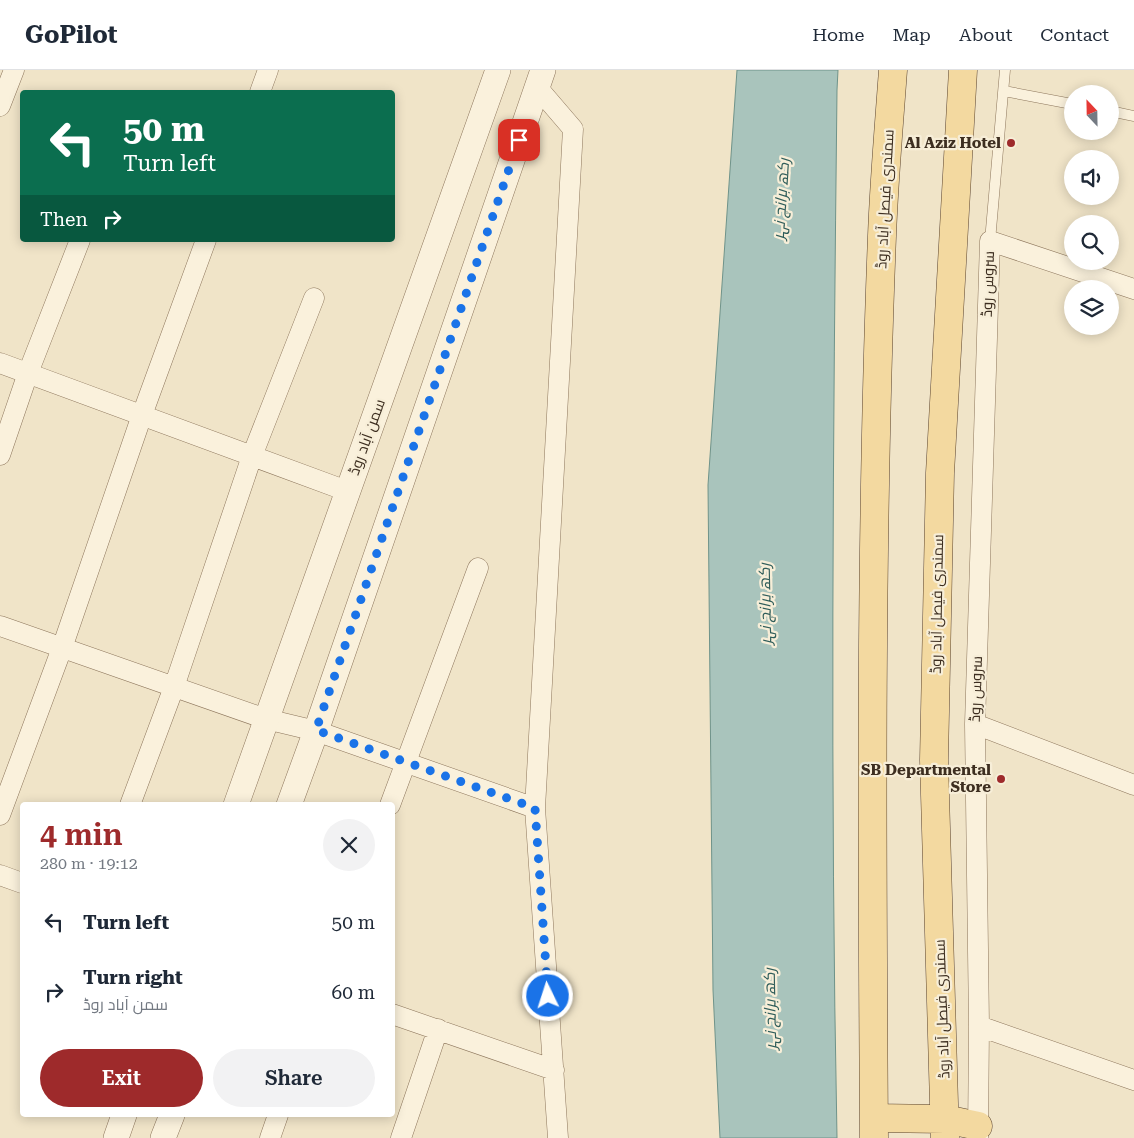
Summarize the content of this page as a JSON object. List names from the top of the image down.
{
  "streets": {
    "main road": ["سمندری فیصل آباد روڈ"],
    "street": ["سروس روڈ", "سمن آباد روڈ"]
  },
  "water": ["رکھ برانچ نہر"],
  "places": ["Al Aziz Hotel", "SB Departmental Store"],
  "north": "top",
  "page": {
    "header": "GoPilot",
    "nav": [
      "Home",
      "Map",
      "About",
      "Contact"
    ],
    "turn": ["50 m", "Turn left"],
    "then": "Then",
    "heading": ["4 min", "280 m · 19:12"],
    "list": [
      {
        "name": "Turn left",
        "value": "50 m"
      },
      {
        "name": "Turn right",
        "note": "سمن آباد روڈ",
        "value": "60 m"
      }
    ],
    "buttons": ["Exit", "Share"]
  }
}
